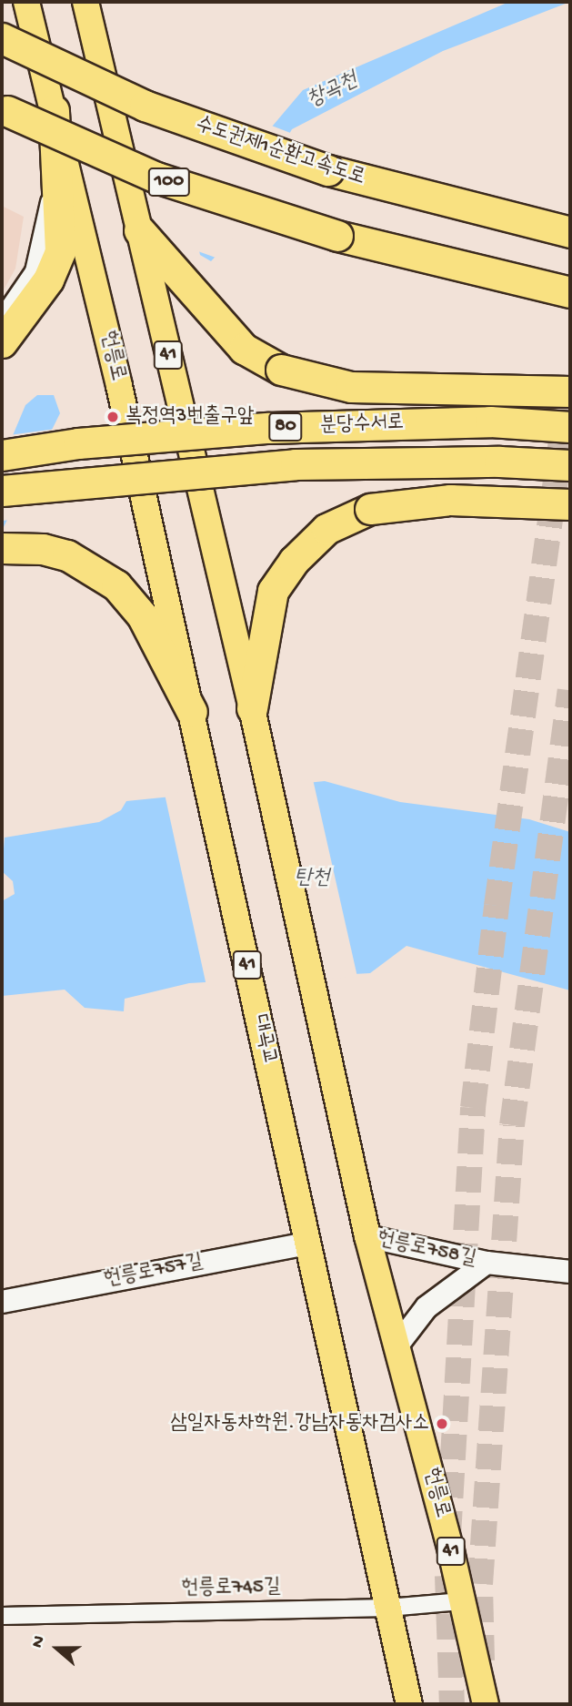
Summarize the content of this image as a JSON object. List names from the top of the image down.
{
  "streets": {
    "highway": [
      "수도권제1순환고속도로",
      "100",
      "분당수서로",
      "80"
    ],
    "main road": ["41", "헌릉로", "대곡교"],
    "street": ["헌릉로758길", "헌릉로757길", "헌릉로745길"]
  },
  "crossings": [
    ["41", "헌릉로"],
    ["41", "대곡교"],
    ["41", "헌릉로757길"],
    ["41", "헌릉로745길"],
    ["헌릉로", "대곡교"],
    ["헌릉로", "헌릉로758길"],
    ["헌릉로", "헌릉로745길"],
    ["대곡교", "헌릉로757길"]
  ],
  "water": ["창곡천", "탄천"],
  "places": ["복정역3번출구앞", "삼일자동차학원.강남자동차검사소"],
  "north": "left"
}
